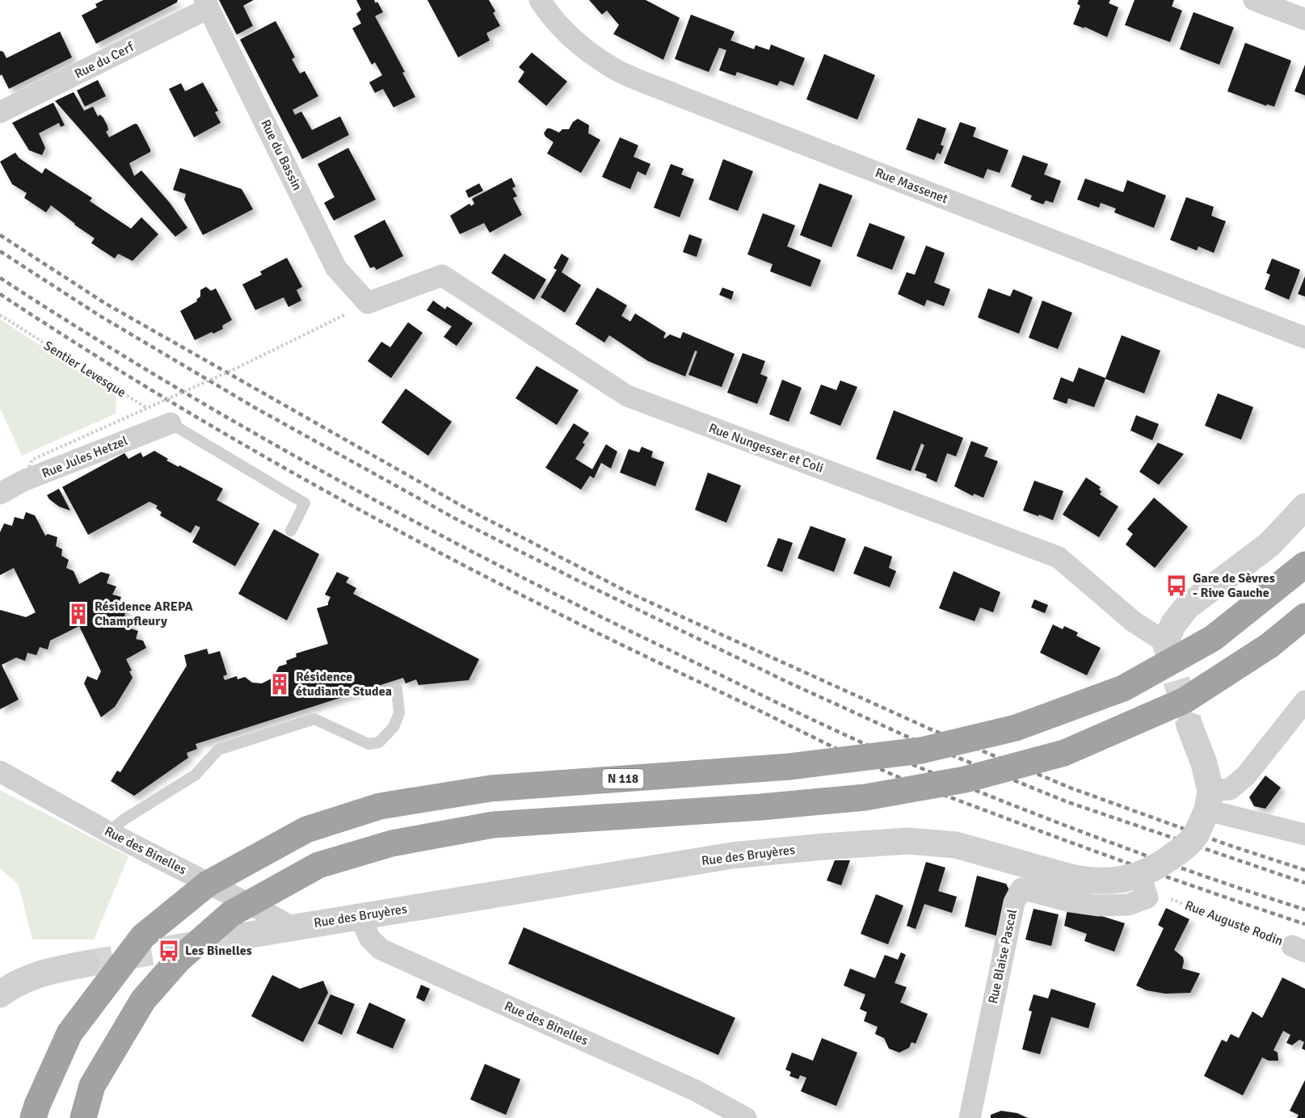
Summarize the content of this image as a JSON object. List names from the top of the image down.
{
  "streets": {
    "highway": ["N 118"],
    "street": [
      "Rue du Cerf",
      "Rue du Bassin",
      "Rue Massenet",
      "Rue Nungesser et Coli",
      "Rue Jules Hetzel",
      "Rue des Binelles",
      "Rue des Bruyères",
      "Rue Blaise Pascal"
    ],
    "path": ["Sentier Levesque", "Rue Auguste Rodin"]
  },
  "crossings": [
    ["Rue du Cerf", "Rue du Bassin"],
    ["Rue du Bassin", "Rue Nungesser et Coli"],
    ["Sentier Levesque", "Rue Jules Hetzel"],
    ["Rue des Binelles", "Rue des Bruyères"],
    ["Rue des Bruyères", "Rue Blaise Pascal"]
  ],
  "places": {
    "bus stop": ["Gare de Sèvres - Rive Gauche", "Les Binelles"],
    "building": ["Résidence AREPA Champfleury", "Résidence étudiante Studea"]
  }
}
